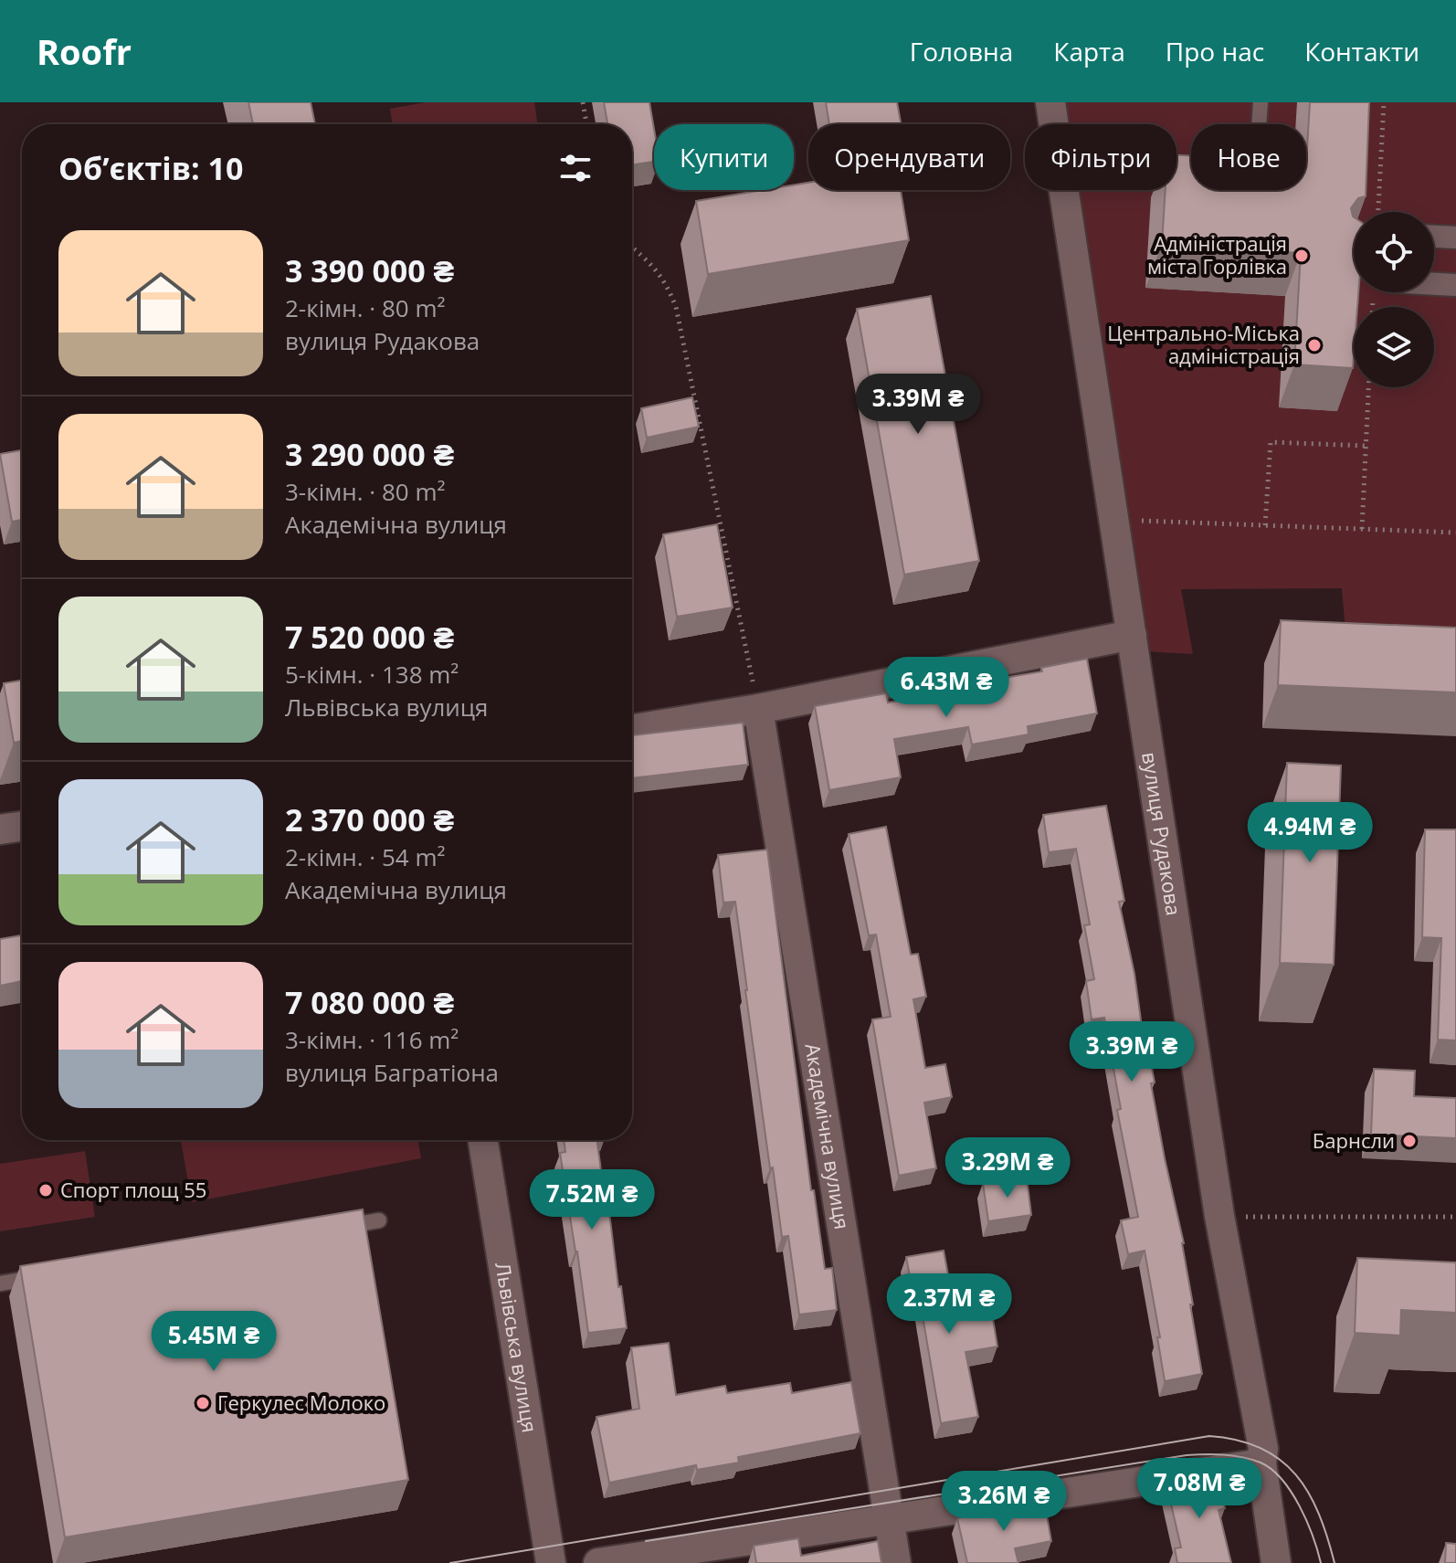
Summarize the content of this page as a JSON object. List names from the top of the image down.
{
  "streets": {
    "street": ["вулиця Рудакова", "Академічна вулиця", "Львівська вулиця"]
  },
  "places": [
    "Адміністрація міста Горлівка",
    "Центрально-Міська адміністрація",
    "Барнсли",
    "Спорт площ 55",
    "Геркулес Молоко"
  ],
  "page": {
    "header": "Roofr",
    "nav": [
      "Головна",
      "Карта",
      "Про нас",
      "Контакти"
    ],
    "chip": [
      "Купити",
      "Орендувати",
      "Фільтри",
      "Нове"
    ],
    "heading": "Об’єктів: 10",
    "list": [
      {
        "name": "3 390 000 ₴",
        "note": "2-кімн. · 80 m² · вулиця Рудакова"
      },
      {
        "name": "3 290 000 ₴",
        "note": "3-кімн. · 80 m² · Академічна вулиця"
      },
      {
        "name": "7 520 000 ₴",
        "note": "5-кімн. · 138 m² · Львівська вулиця"
      },
      {
        "name": "2 370 000 ₴",
        "note": "2-кімн. · 54 m² · Академічна вулиця"
      },
      {
        "name": "7 080 000 ₴",
        "note": "3-кімн. · 116 m² · вулиця Багратіона"
      }
    ],
    "price": [
      "3.39M ₴",
      "6.43M ₴",
      "4.94M ₴",
      "3.39M ₴",
      "3.29M ₴",
      "7.52M ₴",
      "2.37M ₴",
      "5.45M ₴",
      "7.08M ₴",
      "3.26M ₴"
    ]
  }
}
